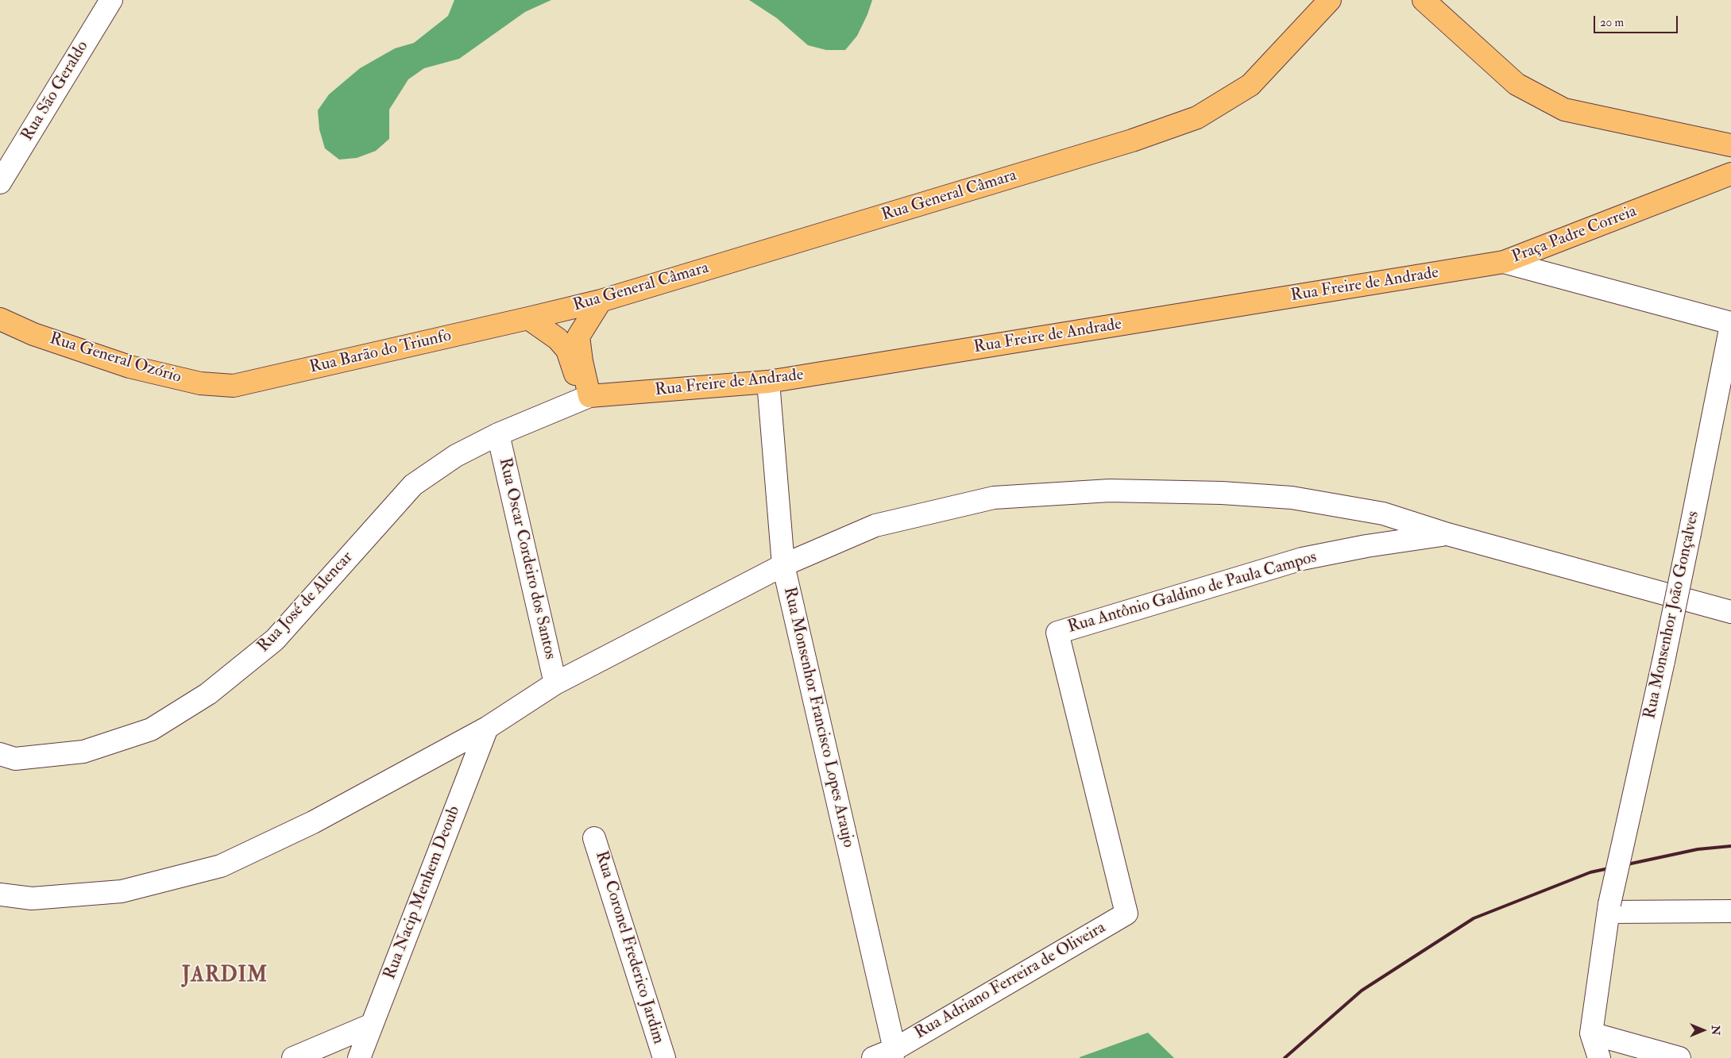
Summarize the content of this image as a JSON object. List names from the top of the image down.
{
  "streets": {
    "main road": [
      "Rua General Câmara",
      "Praça Padre Correia",
      "Rua Freire de Andrade",
      "Rua Barão do Triunfo",
      "Rua General Ozório"
    ],
    "street": [
      "Rua São Geraldo",
      "Rua Oscar Cordeiro dos Santos",
      "Rua Antônio Galdino de Paula Campos",
      "Rua José de Alencar",
      "Rua Monsenhor João Gonçalves",
      "Rua Monsenhor Francisco Lopes Araujo",
      "Rua Nacip Menhem Deoub",
      "Rua Coronel Frederico Jardim",
      "Rua Adriano Ferreira de Oliveira"
    ]
  },
  "crossings": [
    ["Rua General Câmara", "Rua Barão do Triunfo"],
    ["Praça Padre Correia", "Rua Freire de Andrade"],
    ["Praça Padre Correia", "Rua Monsenhor João Gonçalves"],
    ["Rua Freire de Andrade", "Rua José de Alencar"],
    ["Rua Freire de Andrade", "Rua Monsenhor Francisco Lopes Araujo"],
    ["Rua Barão do Triunfo", "Rua General Ozório"],
    ["Rua Oscar Cordeiro dos Santos", "Rua José de Alencar"],
    ["Rua Antônio Galdino de Paula Campos", "Rua Adriano Ferreira de Oliveira"],
    ["Rua Monsenhor Francisco Lopes Araujo", "Rua Adriano Ferreira de Oliveira"]
  ],
  "districts": ["JARDIM"],
  "scale_bar": "20 m",
  "north": "right"
}
